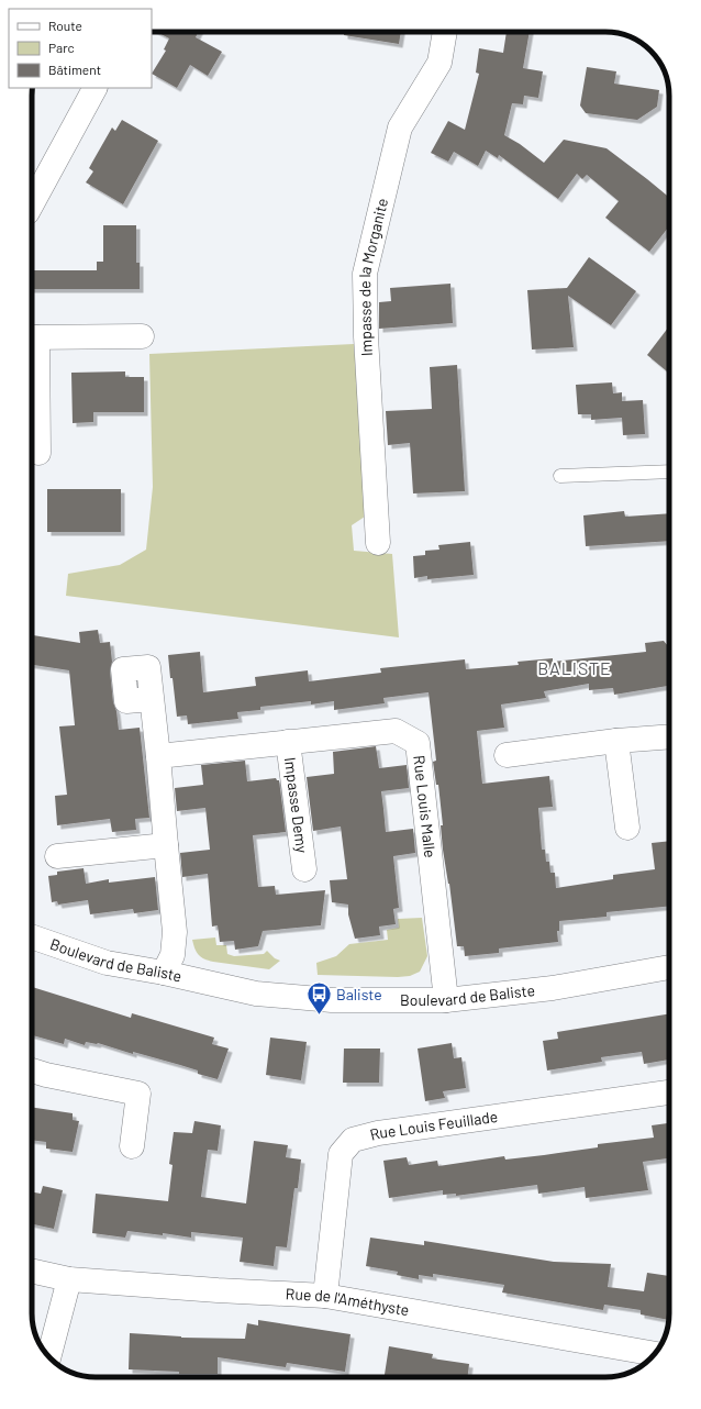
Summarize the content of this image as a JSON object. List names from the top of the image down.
{
  "streets": {
    "street": [
      "Impasse de la Morganite",
      "Impasse Demy",
      "Rue Louis Malle",
      "Boulevard de Baliste",
      "Rue Louis Feuillade",
      "Rue de l'Améthyste"
    ]
  },
  "crossings": [
    ["Impasse Demy", "Rue Louis Malle"],
    ["Rue Louis Malle", "Boulevard de Baliste"],
    ["Rue Louis Feuillade", "Rue de l'Améthyste"]
  ],
  "districts": ["BALISTE"],
  "places": {
    "bus stop": ["Baliste"]
  },
  "legend": ["Route", "Parc", "Bâtiment"]
}
